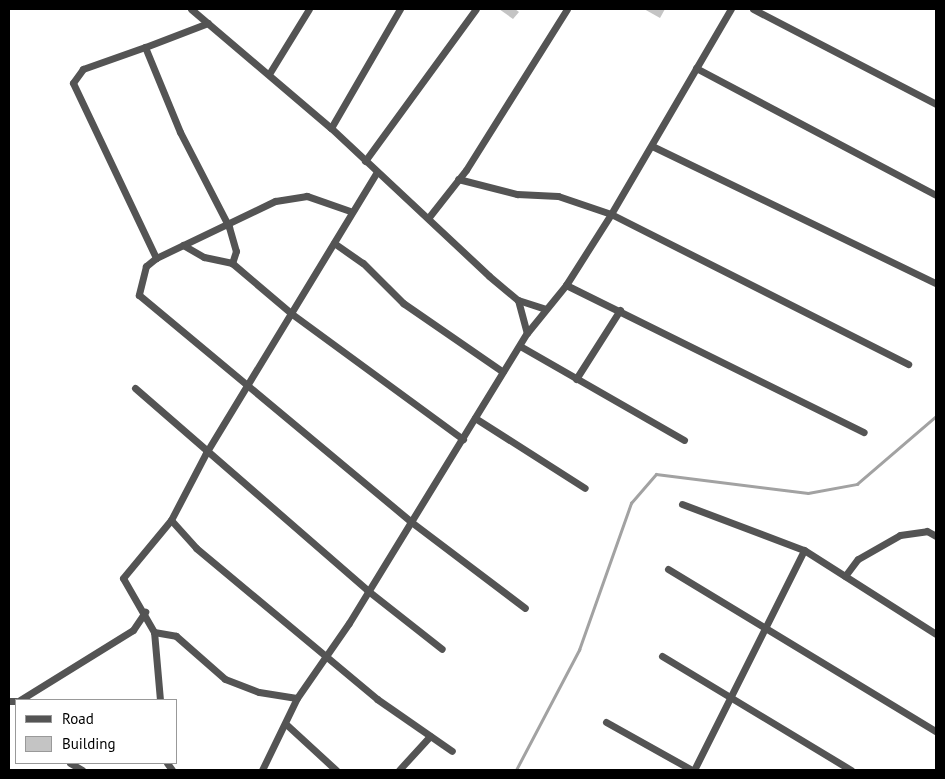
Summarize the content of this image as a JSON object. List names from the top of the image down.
{
  "legend": ["Road", "Building"]
}
